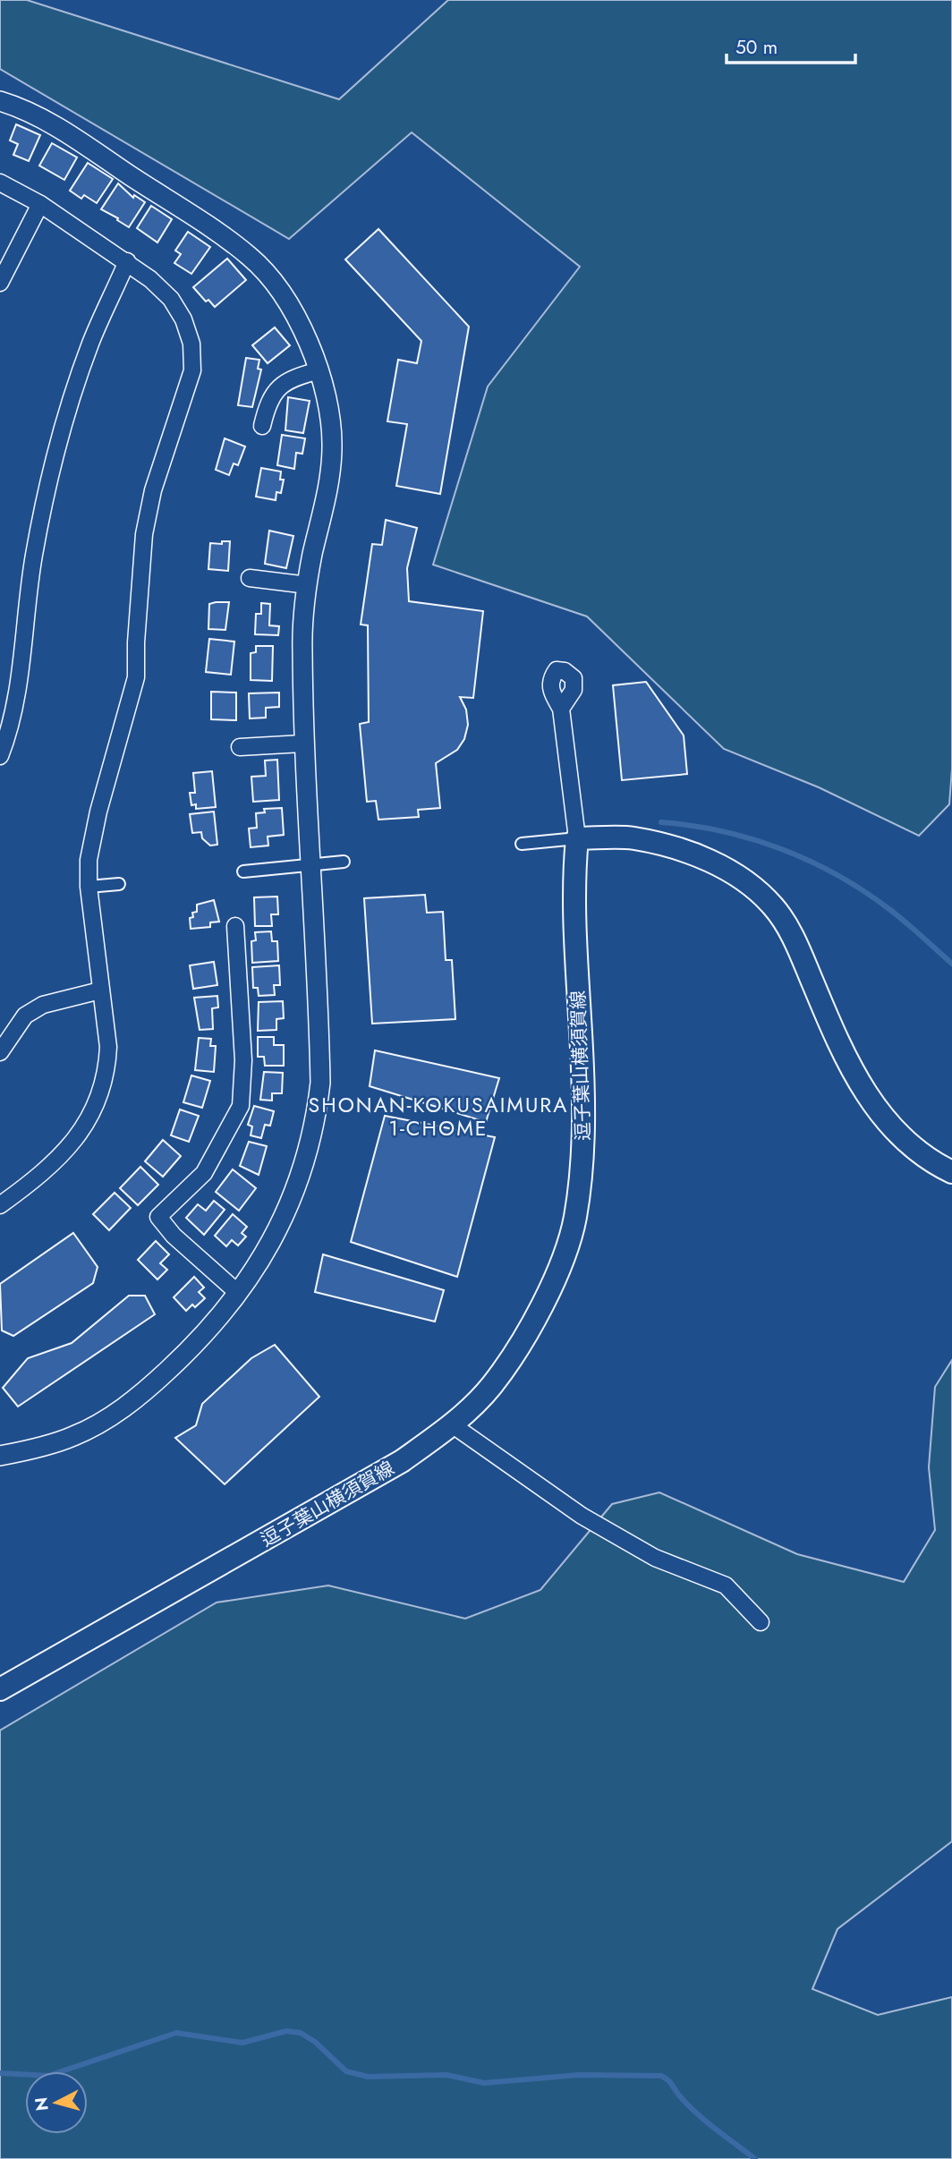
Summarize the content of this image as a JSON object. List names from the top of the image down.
{
  "streets": {
    "main road": ["逗子葉山横須賀線"]
  },
  "districts": ["SHONAN-KOKUSAIMURA 1-CHOME"],
  "scale_bar": "50 m",
  "north": "left"
}
